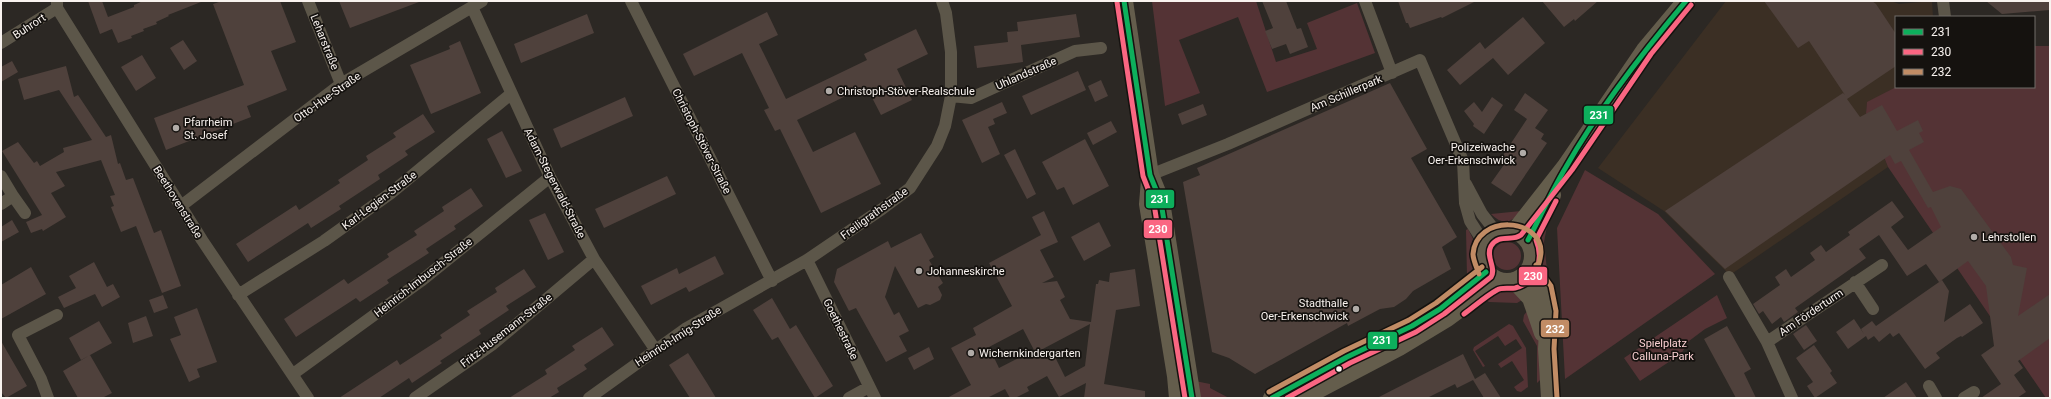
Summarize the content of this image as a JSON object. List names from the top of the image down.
{
  "streets": {
    "street": [
      "Buhrort",
      "Leharstraße",
      "Uhlandstraße",
      "Am Schillerpark",
      "Otto-Hue-Straße",
      "Christoph-Stöver-Straße",
      "Adam-Stegerwald-Straße",
      "Karl-Legien-Straße",
      "Beethovenstraße",
      "Freiligrathstraße",
      "Heinrich-Imbusch-Straße",
      "Am Förderturm",
      "Goethestraße",
      "Fritz-Husemann-Straße",
      "Heinrich-Imig-Straße"
    ]
  },
  "crossings": [
    ["Buhrort", "Beethovenstraße"],
    ["Leharstraße", "Otto-Hue-Straße"],
    ["Uhlandstraße", "Freiligrathstraße"],
    ["Otto-Hue-Straße", "Adam-Stegerwald-Straße"],
    ["Otto-Hue-Straße", "Beethovenstraße"],
    ["Christoph-Stöver-Straße", "Freiligrathstraße"],
    ["Christoph-Stöver-Straße", "Heinrich-Imig-Straße"],
    ["Adam-Stegerwald-Straße", "Karl-Legien-Straße"],
    ["Adam-Stegerwald-Straße", "Heinrich-Imbusch-Straße"],
    ["Adam-Stegerwald-Straße", "Fritz-Husemann-Straße"],
    ["Adam-Stegerwald-Straße", "Heinrich-Imig-Straße"],
    ["Karl-Legien-Straße", "Beethovenstraße"],
    ["Beethovenstraße", "Heinrich-Imbusch-Straße"],
    ["Freiligrathstraße", "Goethestraße"],
    ["Freiligrathstraße", "Heinrich-Imig-Straße"]
  ],
  "parks": ["Spielplatz Calluna-Park"],
  "places": [
    "Christoph-Stöver-Realschule",
    "Pfarrheim St. Josef",
    "Polizeiwache Oer-Erkenschwick",
    "Lehrstollen",
    "Johanneskirche",
    "Stadthalle Oer-Erkenschwick",
    "Wichernkindergarten"
  ],
  "lines": ["transit line 231", "transit line 230", "transit line 232"],
  "legend": ["231", "230", "232"]
}
